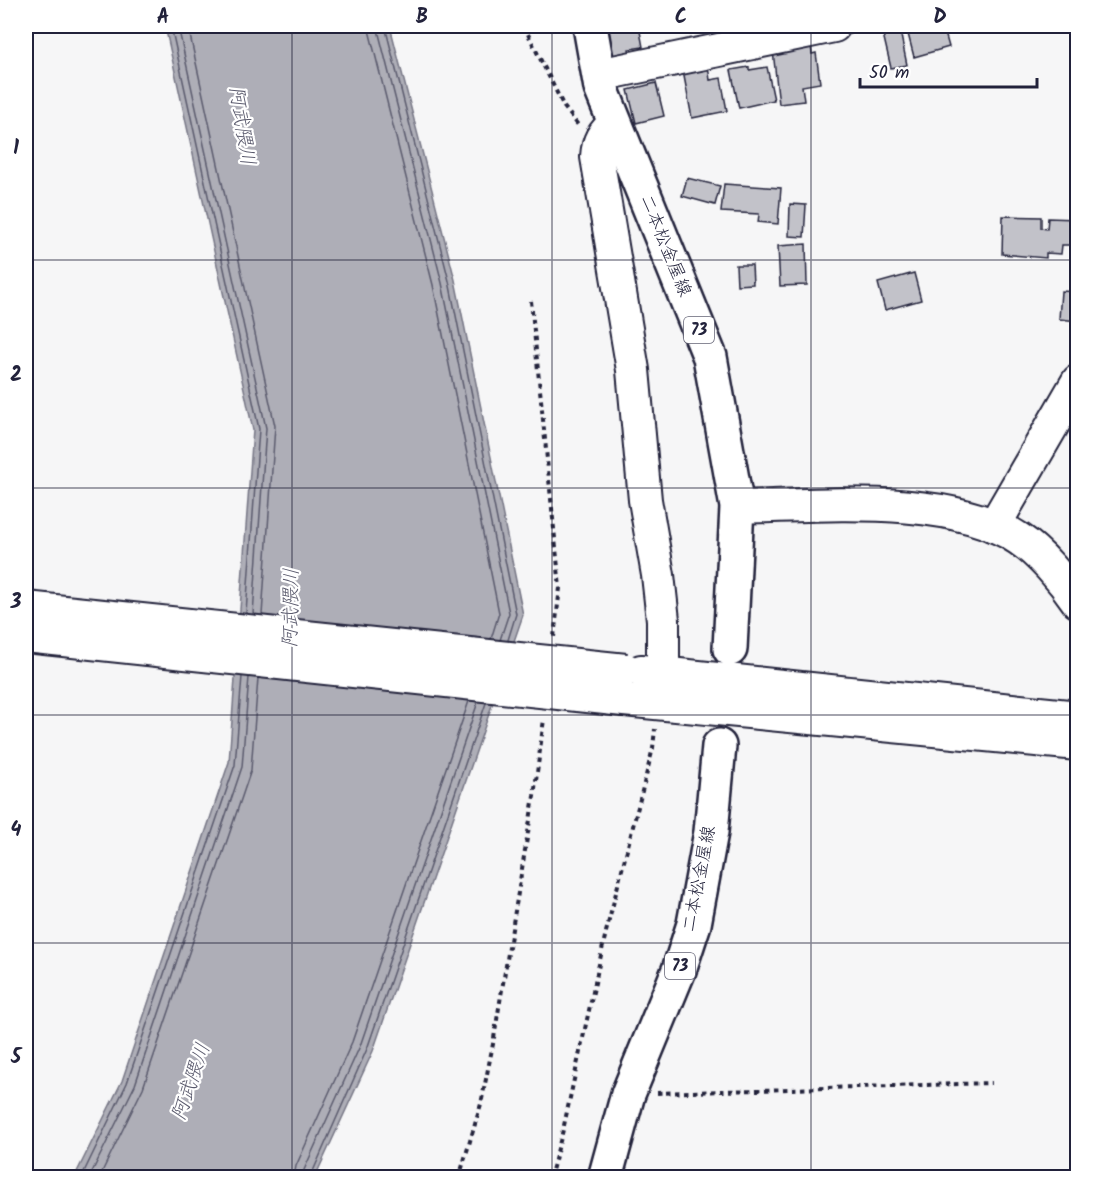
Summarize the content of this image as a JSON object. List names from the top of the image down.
{
  "streets": {
    "main road": ["二本松金屋線", "73"]
  },
  "water": ["阿武隈川"],
  "scale_bar": "50 m",
  "grid": {
    "columns": [
      "A",
      "B",
      "C",
      "D"
    ],
    "rows": [
      "1",
      "2",
      "3",
      "4",
      "5"
    ]
  }
}
